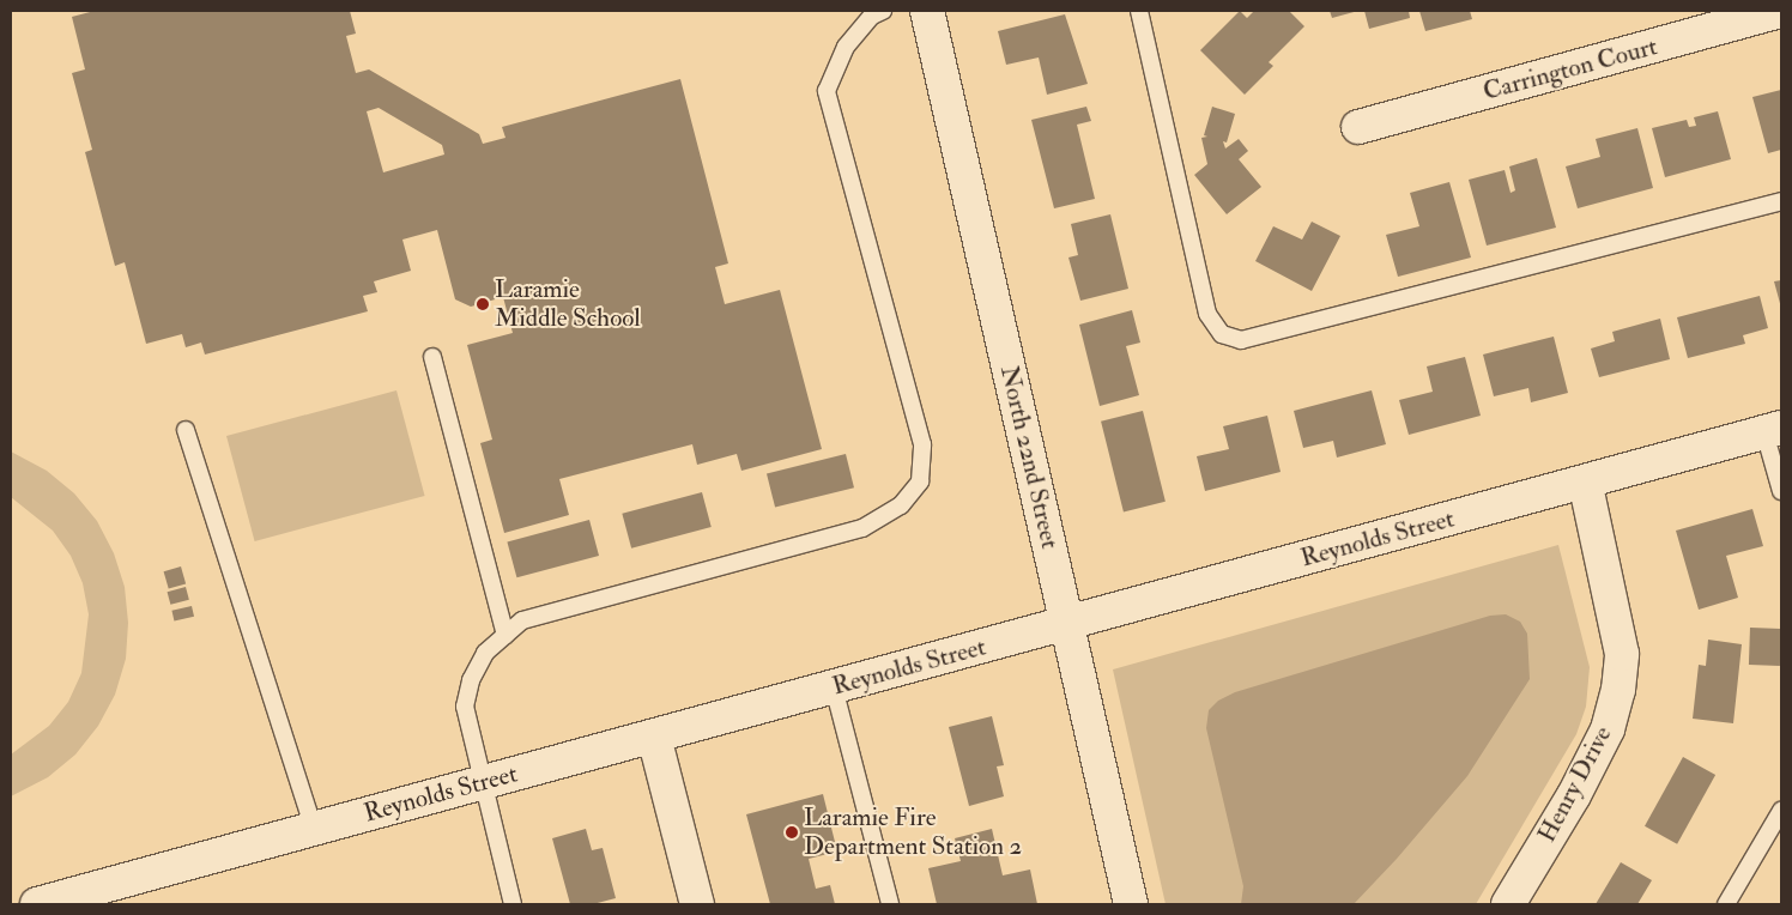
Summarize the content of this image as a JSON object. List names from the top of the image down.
{
  "streets": {
    "street": [
      "Carrington Court",
      "North 22nd Street",
      "Reynolds Street",
      "Henry Drive"
    ]
  },
  "crossings": [
    ["North 22nd Street", "Reynolds Street"],
    ["Reynolds Street", "Henry Drive"]
  ],
  "places": ["Laramie Middle School", "Laramie Fire Department Station 2"]
}
